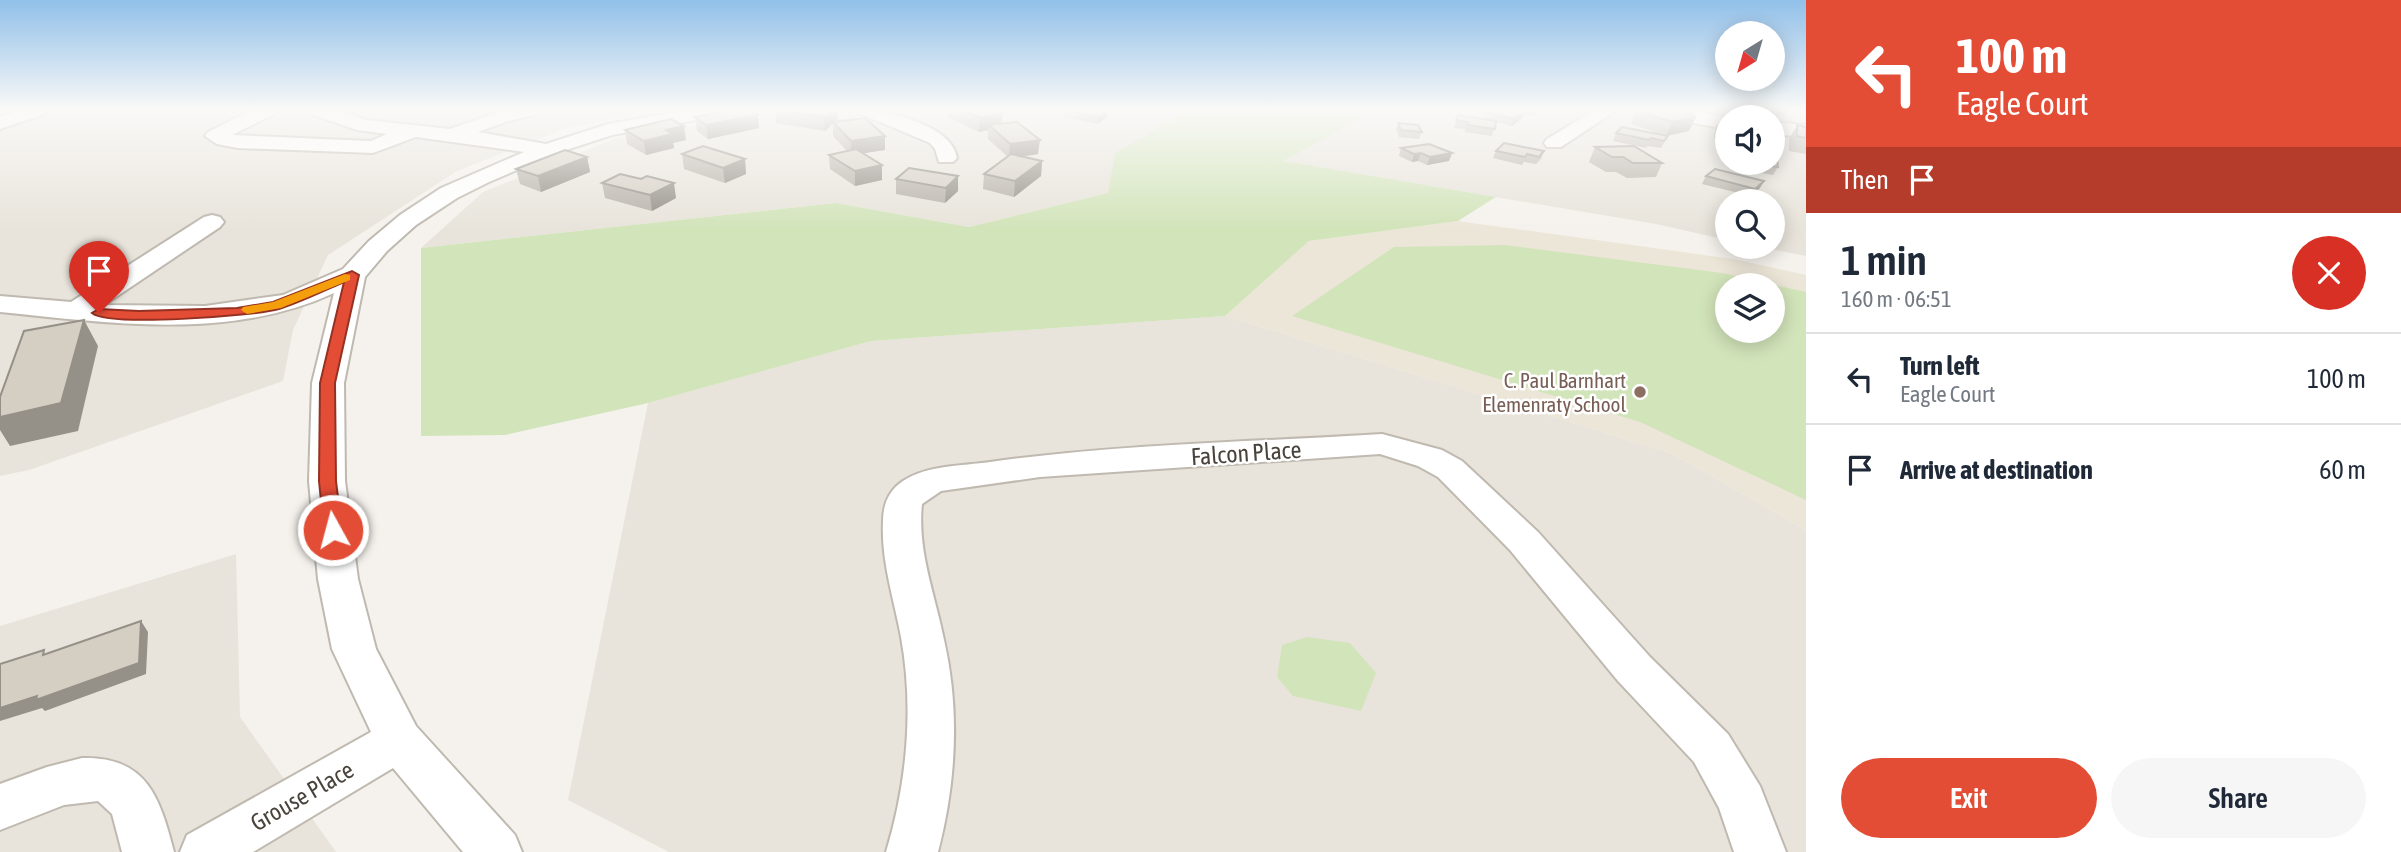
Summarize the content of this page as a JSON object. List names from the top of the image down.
{
  "streets": {
    "street": ["Falcon Place", "Grouse Place"]
  },
  "places": ["C. Paul Barnhart Elemenraty School"],
  "north": "bottom left",
  "page": {
    "turn": ["100 m", "Eagle Court"],
    "then": "Then",
    "heading": ["1 min", "160 m · 06:51"],
    "list": [
      {
        "name": "Turn left",
        "note": "Eagle Court",
        "value": "100 m"
      },
      {
        "name": "Arrive at destination",
        "value": "60 m"
      }
    ],
    "buttons": ["Exit", "Share"]
  }
}
